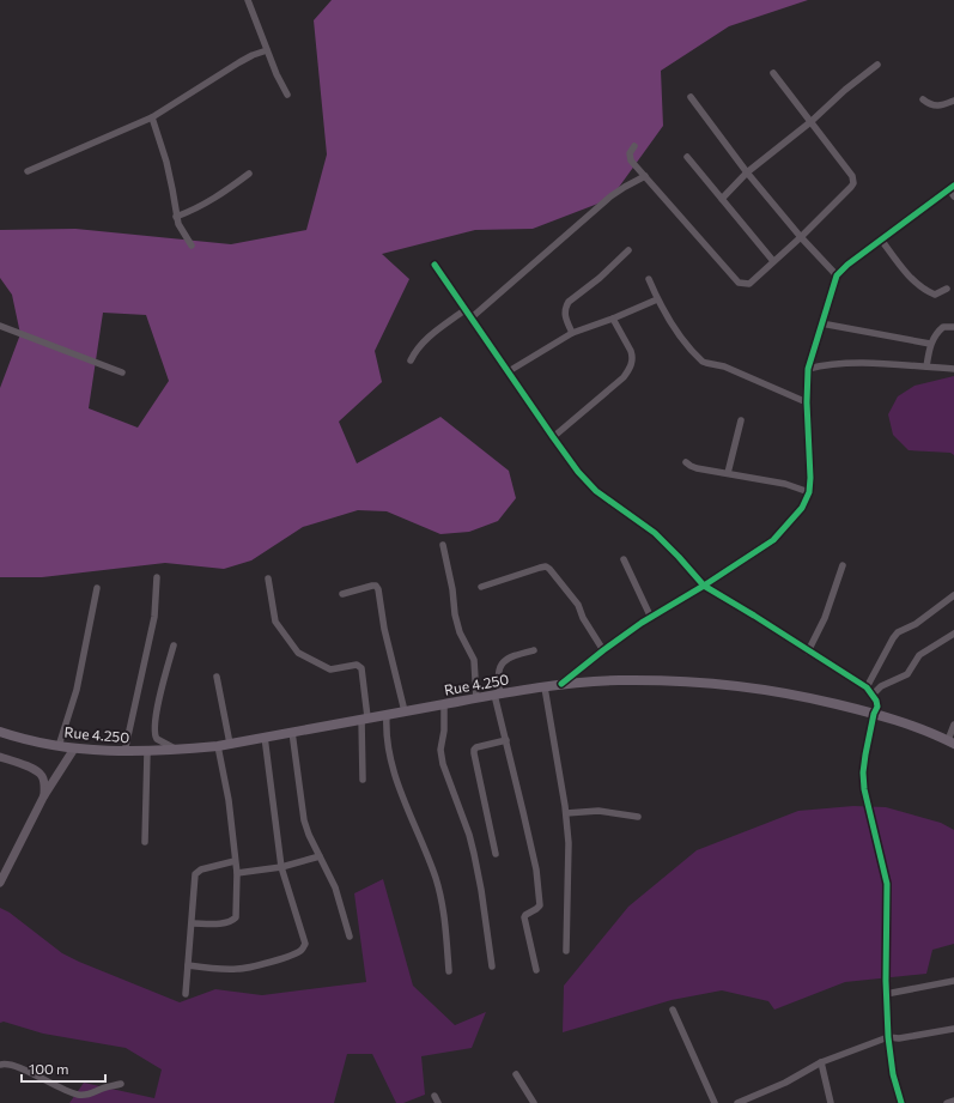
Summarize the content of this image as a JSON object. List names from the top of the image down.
{
  "streets": {
    "main road": ["Rue 4.250"]
  },
  "scale_bar": "100 m"
}
